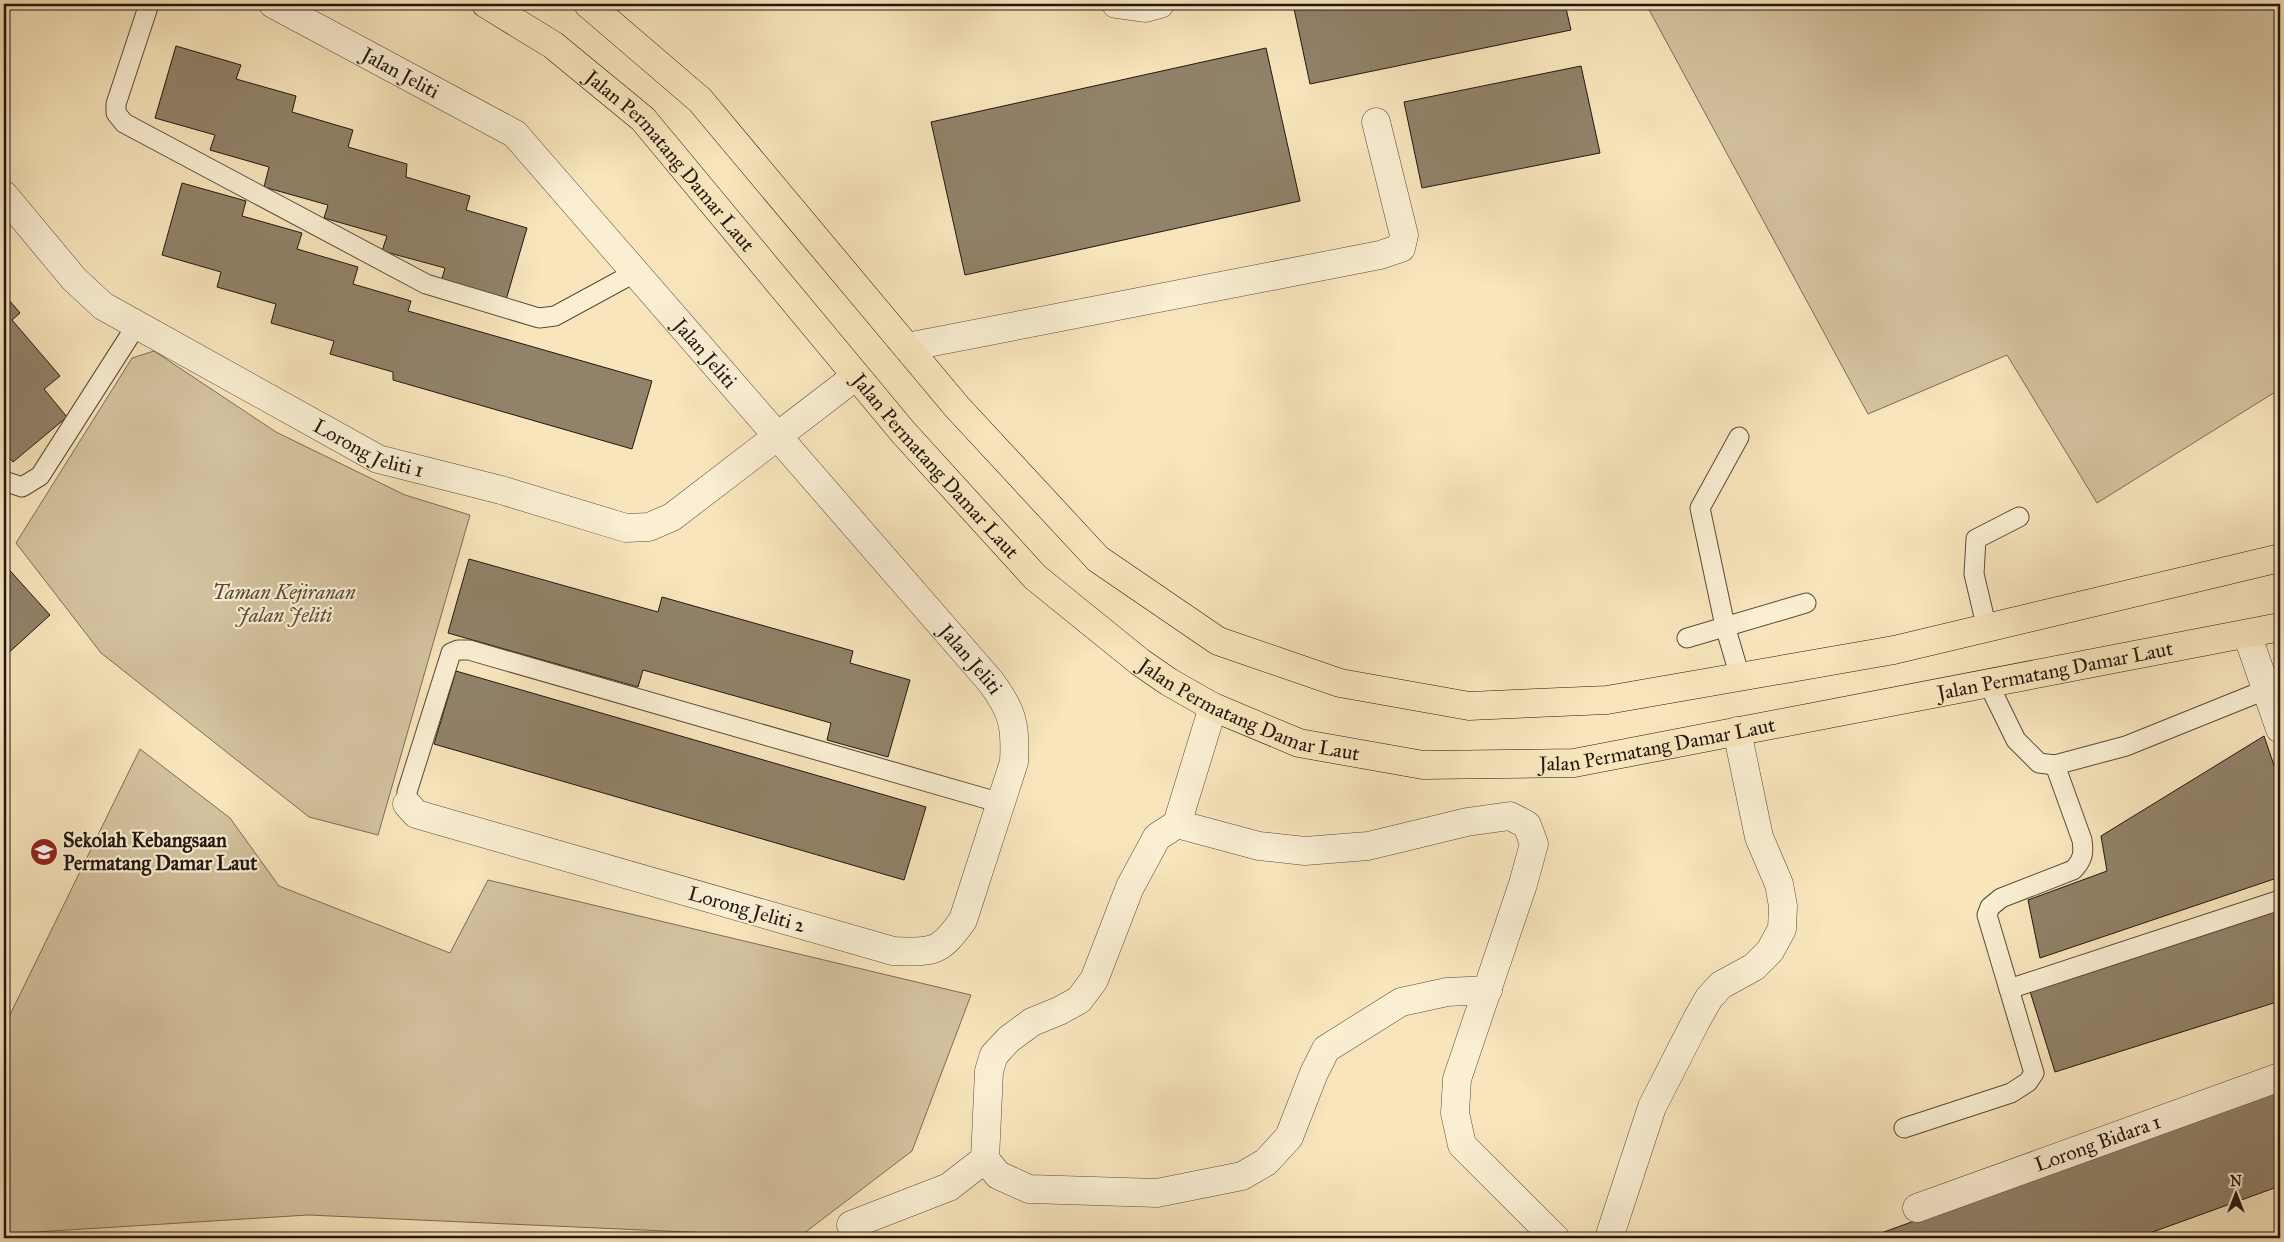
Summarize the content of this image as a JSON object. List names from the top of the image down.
{
  "streets": {
    "highway": ["Jalan Permatang Damar Laut"],
    "street": [
      "Jalan Jeliti",
      "Lorong Jeliti 1",
      "Lorong Jeliti 2",
      "Lorong Bidara 1"
    ]
  },
  "crossings": [
    ["Jalan Jeliti", "Lorong Jeliti 1"],
    ["Jalan Jeliti", "Lorong Jeliti 2"],
    ["Jalan Permatang Damar Laut", "Lorong Jeliti 1"]
  ],
  "parks": ["Taman Kejiranan Jalan Jeliti"],
  "places": {
    "school or university": ["Sekolah Kebangsaan Permatang Damar Laut"]
  },
  "north": "top"
}
